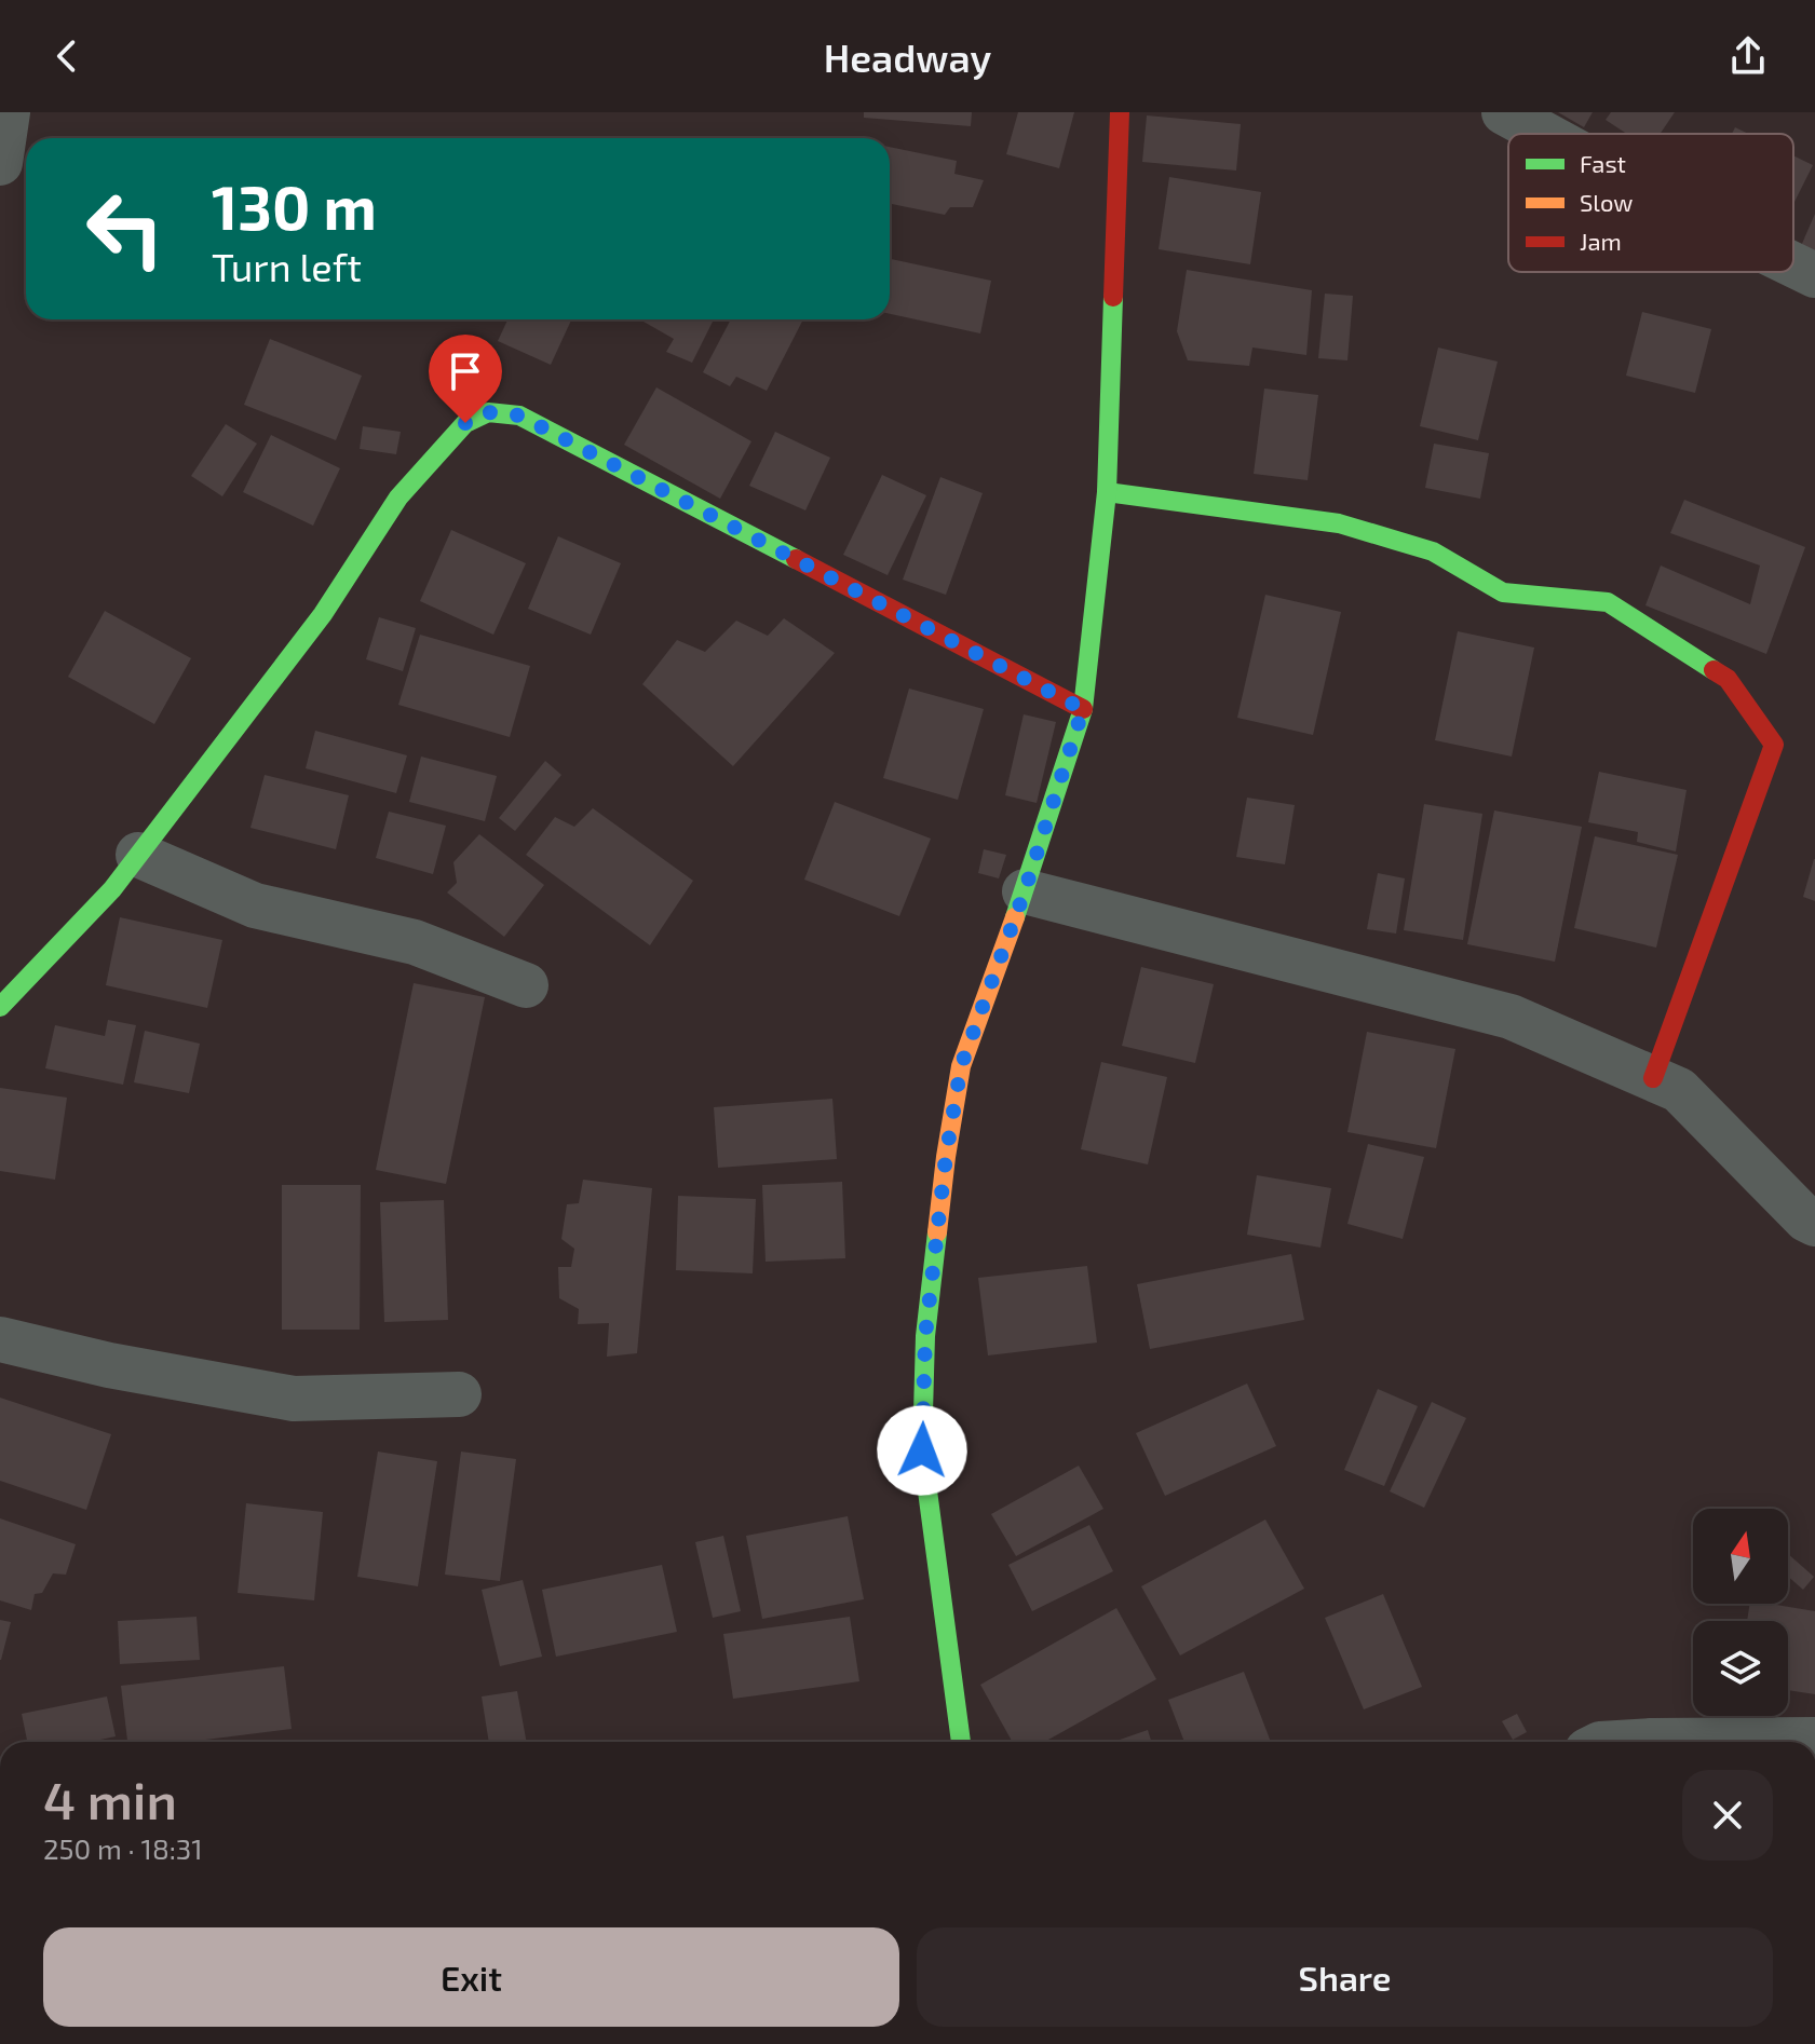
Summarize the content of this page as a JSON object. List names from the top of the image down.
{
  "legend": ["Fast", "Slow", "Jam"],
  "north": "top",
  "page": {
    "header": "Headway",
    "turn": ["130 m", "Turn left"],
    "heading": ["4 min", "250 m · 18:31"],
    "buttons": ["Exit", "Share"]
  }
}
